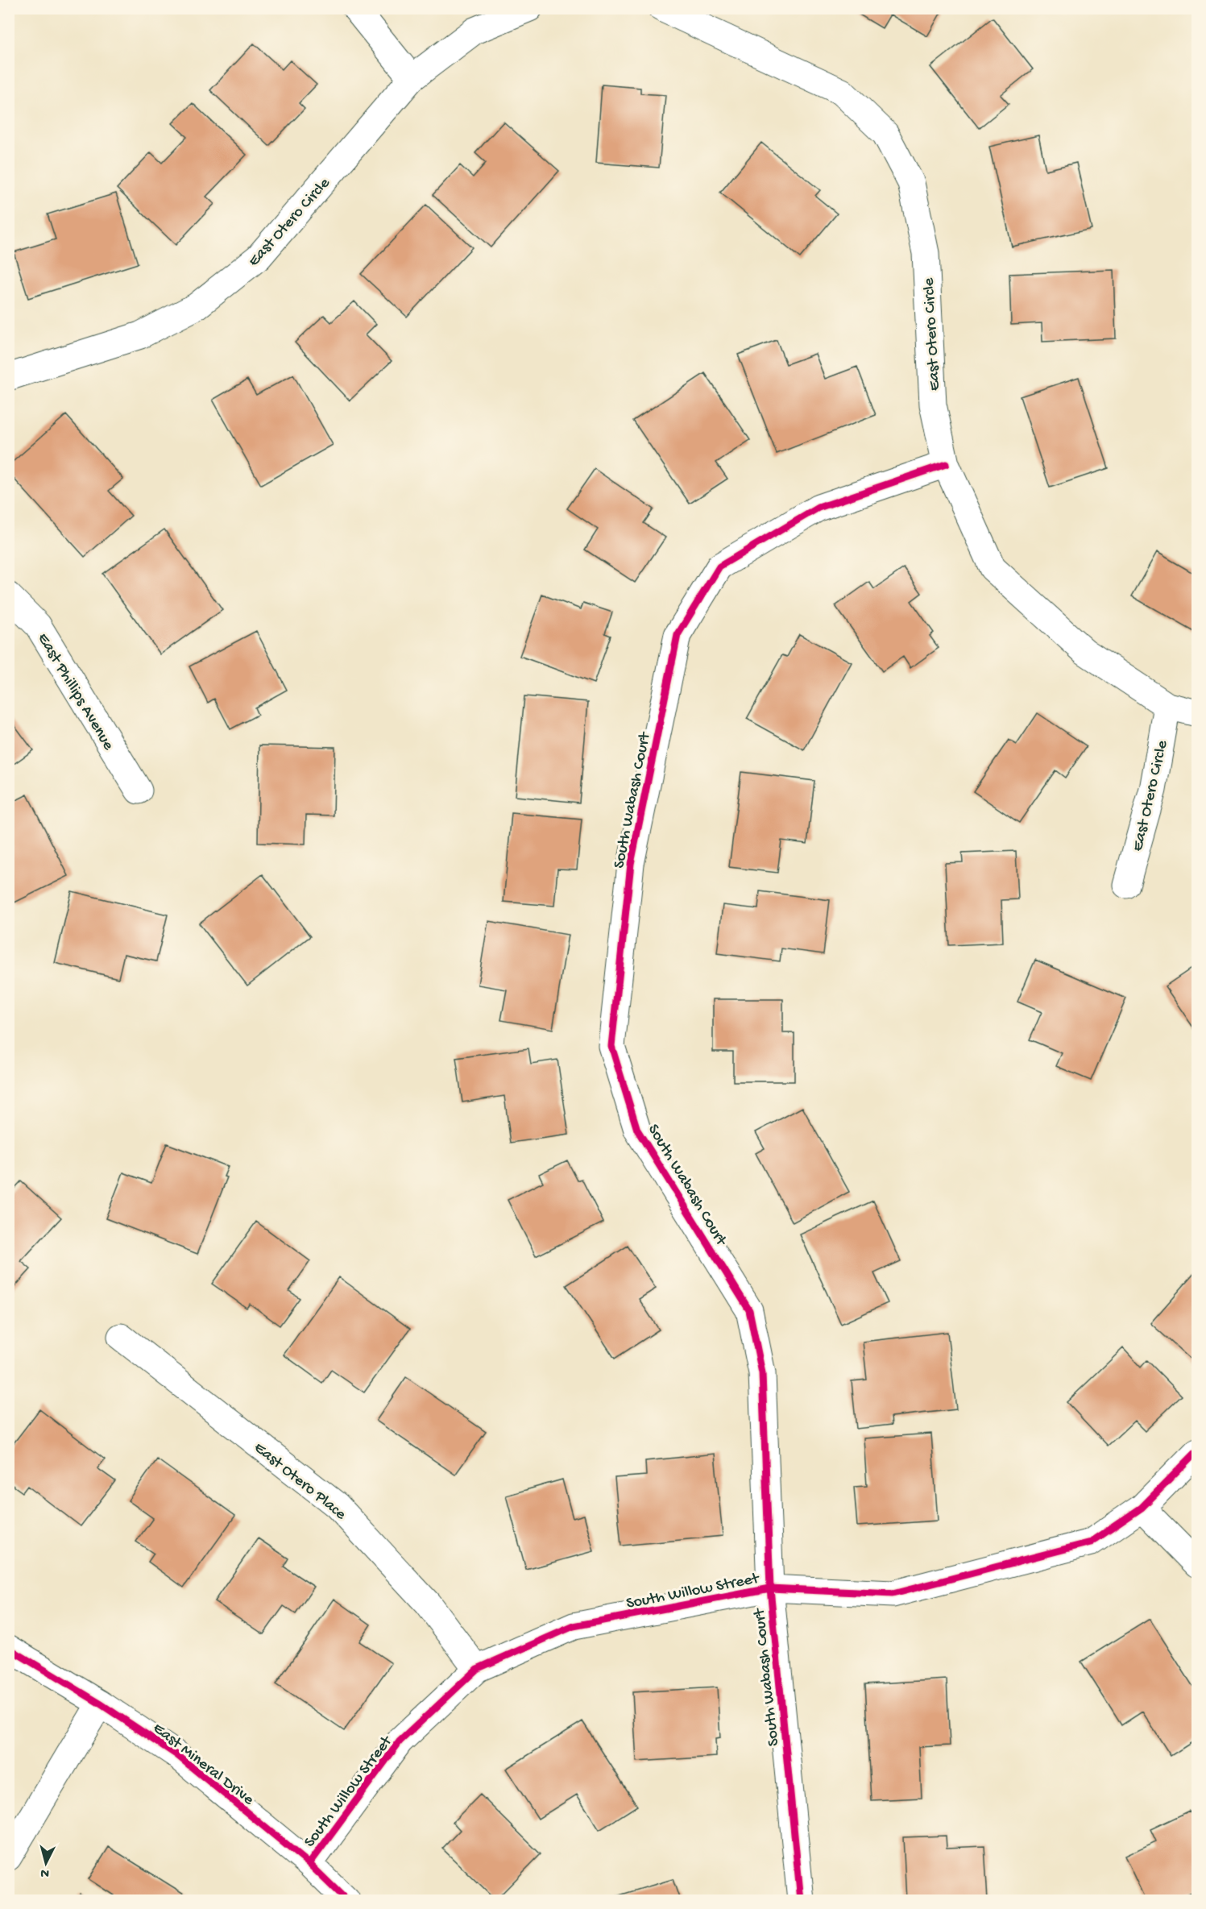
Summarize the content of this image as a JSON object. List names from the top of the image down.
{
  "streets": {
    "street": [
      "East Otero Circle",
      "East Phillips Avenue",
      "South Wabash Court",
      "East Otero Place",
      "South Willow Street",
      "East Mineral Drive"
    ]
  },
  "crossings": [
    ["East Otero Circle", "South Wabash Court"],
    ["South Wabash Court", "South Willow Street"],
    ["East Otero Place", "South Willow Street"],
    ["South Willow Street", "East Mineral Drive"]
  ],
  "north": "bottom"
}
